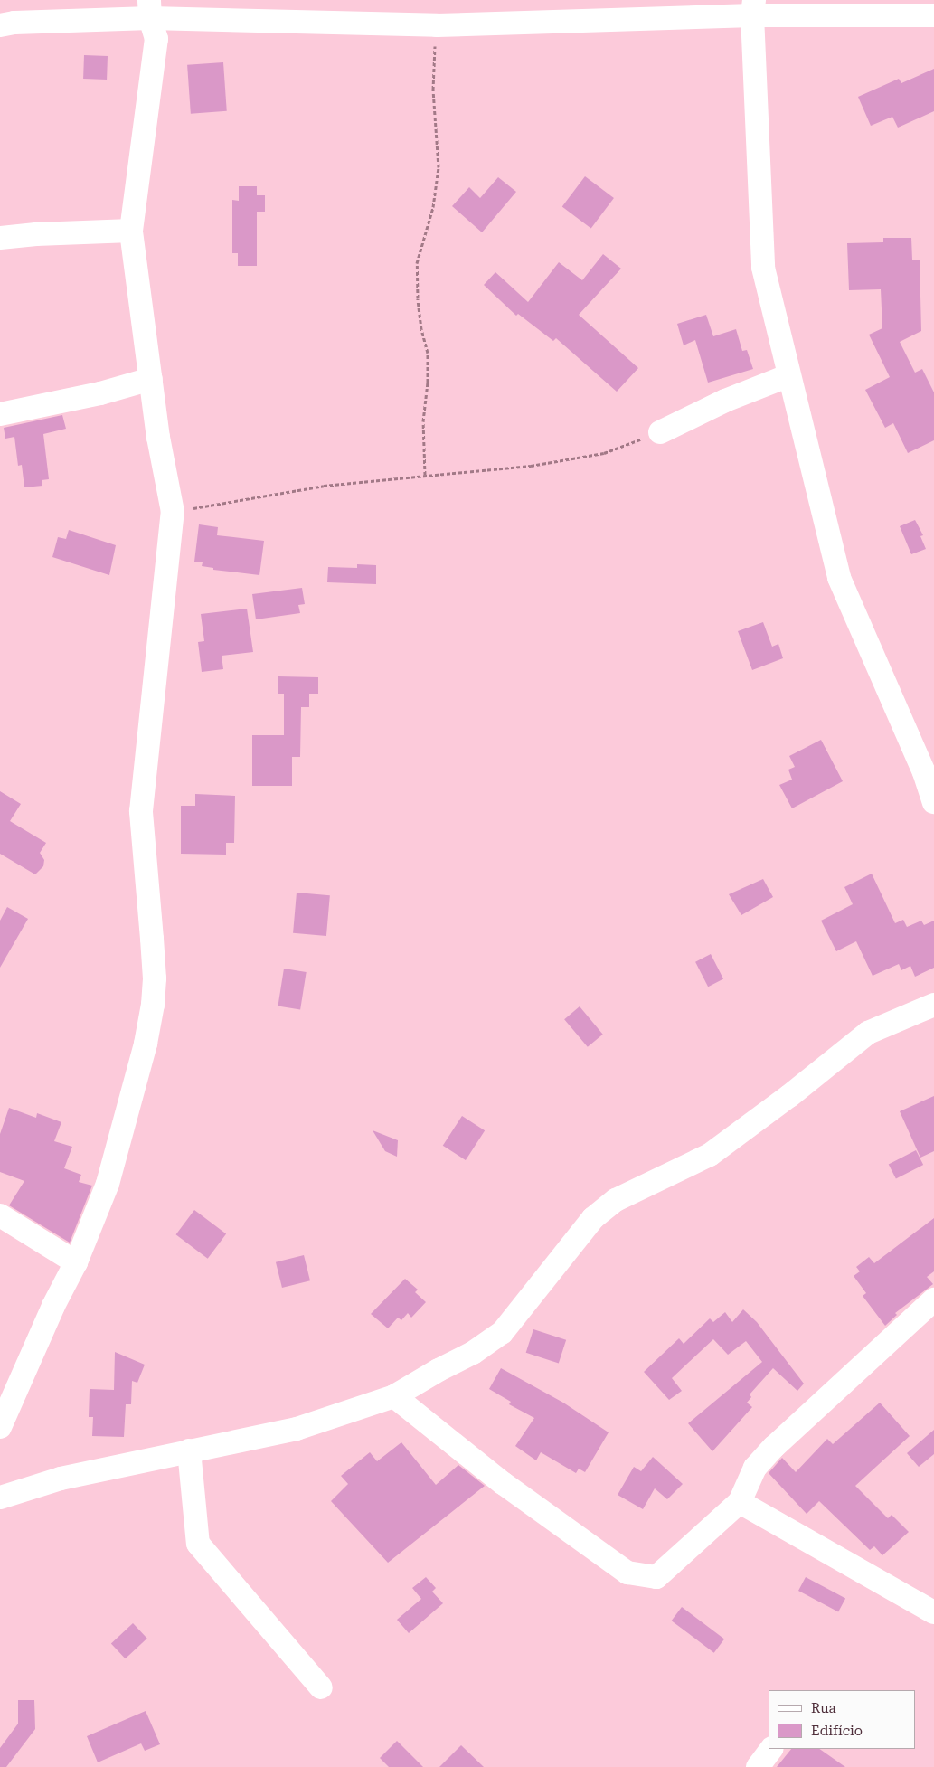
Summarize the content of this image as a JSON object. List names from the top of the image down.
{
  "legend": ["Rua", "Edifício"]
}
